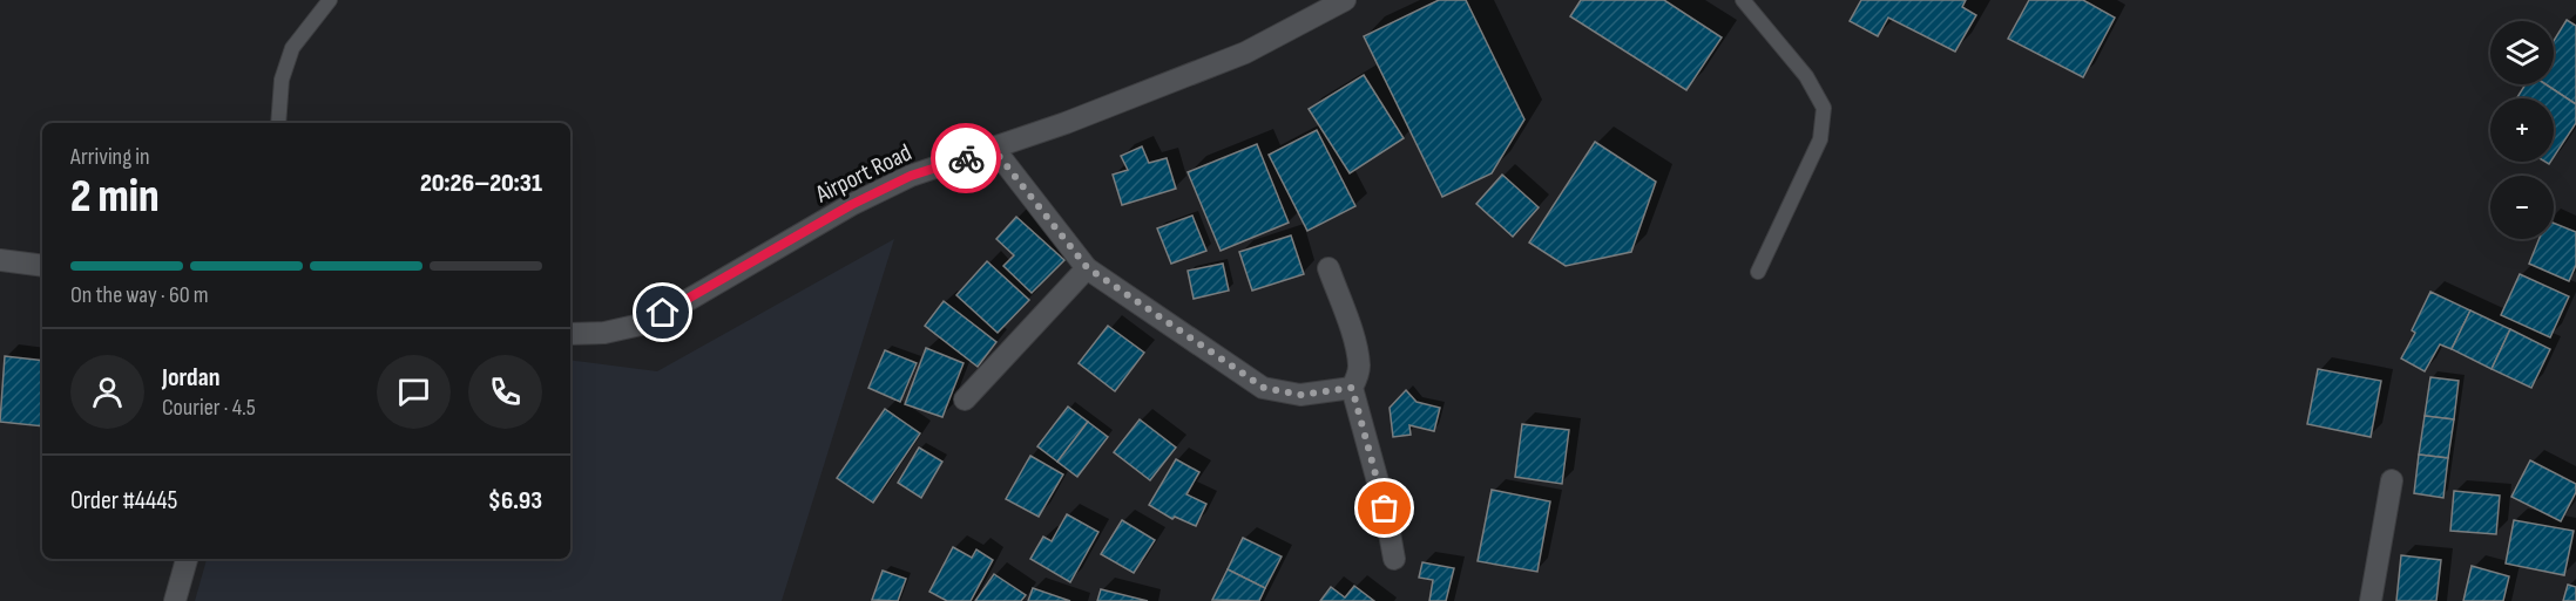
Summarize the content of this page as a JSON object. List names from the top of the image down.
{
  "streets": {
    "street": ["Airport Road"]
  },
  "page": {
    "map_buttons": ["+", "−"],
    "heading": ["2 min", "Arriving in", "20:26–20:31"],
    "panel": [
      "Jordan",
      "Courier · 4.5",
      "Order #4445",
      "$6.93"
    ],
    "bar": "On the way · 60 m"
  }
}
